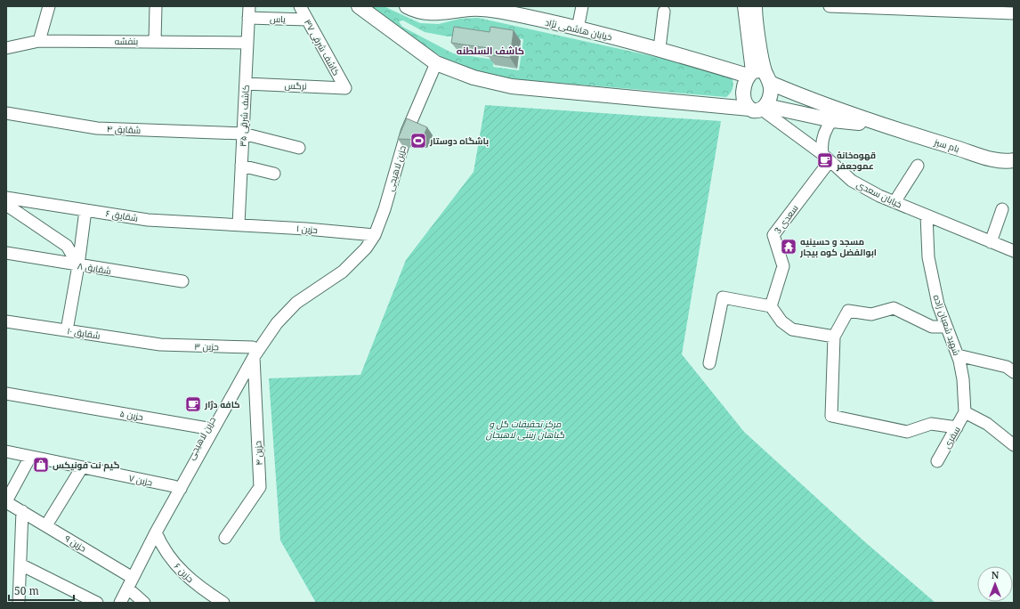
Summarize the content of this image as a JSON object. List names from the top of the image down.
{
  "streets": {
    "main road": ["خیابان هاشمی نژاد", "بام سبز"],
    "street": [
      "یاس",
      "بنفشه",
      "کاشف شرقی ۳۷",
      "نرگس",
      "کاشف شرقی ۳۵",
      "شقایق ۴",
      "حزین لاهیجی",
      "خیابان سعدی",
      "شقایق ۶",
      "سعدی 3",
      "حزین ۱",
      "شقایق ۸",
      "شهید شعبان زاده",
      "شقایق ۱۰",
      "حزین ۳",
      "حزین ۵",
      "سفری",
      "حزین ۴",
      "حزین ۷",
      "حزین ۹",
      "حزین ۶"
    ]
  },
  "crossings": [
    ["یاس", "کاشف شرقی ۳۷"],
    ["یاس", "کاشف شرقی ۳۵"],
    ["خیابان هاشمی نژاد", "بام سبز"],
    ["بنفشه", "کاشف شرقی ۳۵"],
    ["کاشف شرقی ۳۷", "نرگس"],
    ["نرگس", "کاشف شرقی ۳۵"],
    ["کاشف شرقی ۳۵", "شقایق ۴"],
    ["کاشف شرقی ۳۵", "شقایق ۶"],
    ["کاشف شرقی ۳۵", "حزین ۱"],
    ["حزین لاهیجی", "حزین ۱"],
    ["حزین لاهیجی", "حزین ۳"],
    ["حزین لاهیجی", "حزین ۵"],
    ["حزین لاهیجی", "حزین ۴"],
    ["حزین لاهیجی", "حزین ۷"],
    ["حزین لاهیجی", "حزین ۹"],
    ["حزین لاهیجی", "حزین ۶"],
    ["خیابان سعدی", "سعدی 3"],
    ["خیابان سعدی", "شهید شعبان زاده"],
    ["شقایق ۶", "حزین ۱"],
    ["شهید شعبان زاده", "سفری"],
    ["شقایق ۱۰", "حزین ۳"],
    ["حزین ۳", "حزین ۴"]
  ],
  "districts": ["کاشف السلطنه"],
  "parks": ["مرکز تحقیقات گل و گیاهان زینتی لاهیجان"],
  "places": {
    "sports": ["باشگاه دوستار"],
    "cafe": ["قهوه‌خانهٔ عموجعفر", "کافه دژار"],
    "temple": ["مسجد و حسینیه ابوالفضل کوه بیجار"],
    "shop": ["گیم نت فونیکس"]
  },
  "scale_bar": "50 m",
  "north": "top"
}
